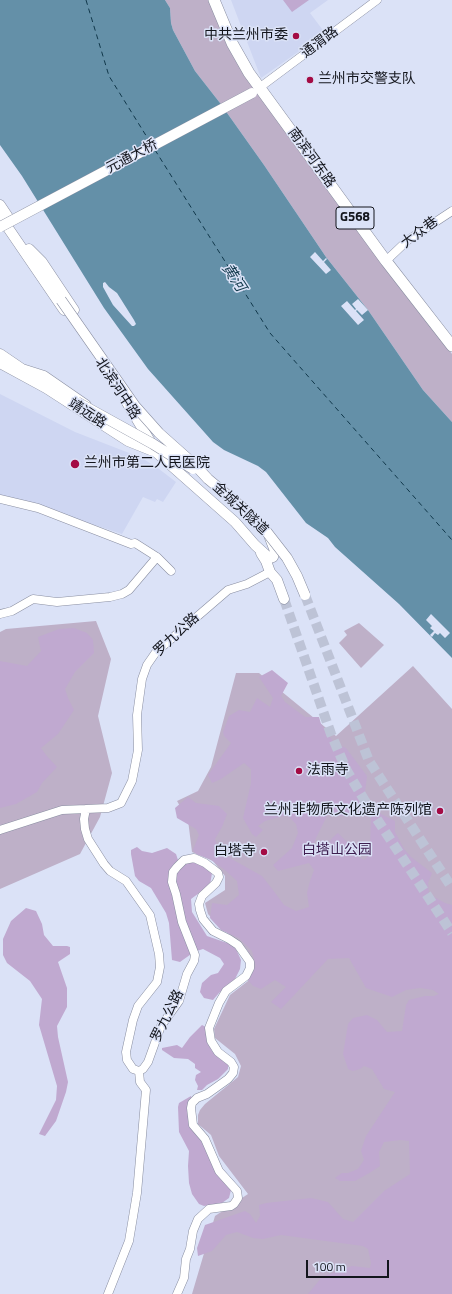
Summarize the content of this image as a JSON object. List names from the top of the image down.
{
  "streets": {
    "highway": ["南滨河东路", "G568"],
    "main road": [
      "元通大桥",
      "北滨河中路",
      "靖远路",
      "金城关隧道"
    ],
    "street": ["通渭路", "大众巷", "罗九公路"]
  },
  "crossings": [
    ["通渭路", "元通大桥"],
    ["通渭路", "南滨河东路"],
    ["元通大桥", "南滨河东路"],
    ["南滨河东路", "大众巷"],
    ["北滨河中路", "靖远路"],
    ["北滨河中路", "金城关隧道"],
    ["金城关隧道", "罗九公路"]
  ],
  "water": ["黄河"],
  "parks": ["白塔山公园"],
  "places": [
    "中共兰州市委",
    "兰州市交警支队",
    "兰州市第二人民医院",
    "法雨寺",
    "兰州非物质文化遗产陈列馆",
    "白塔寺"
  ],
  "scale_bar": "100 m"
}
